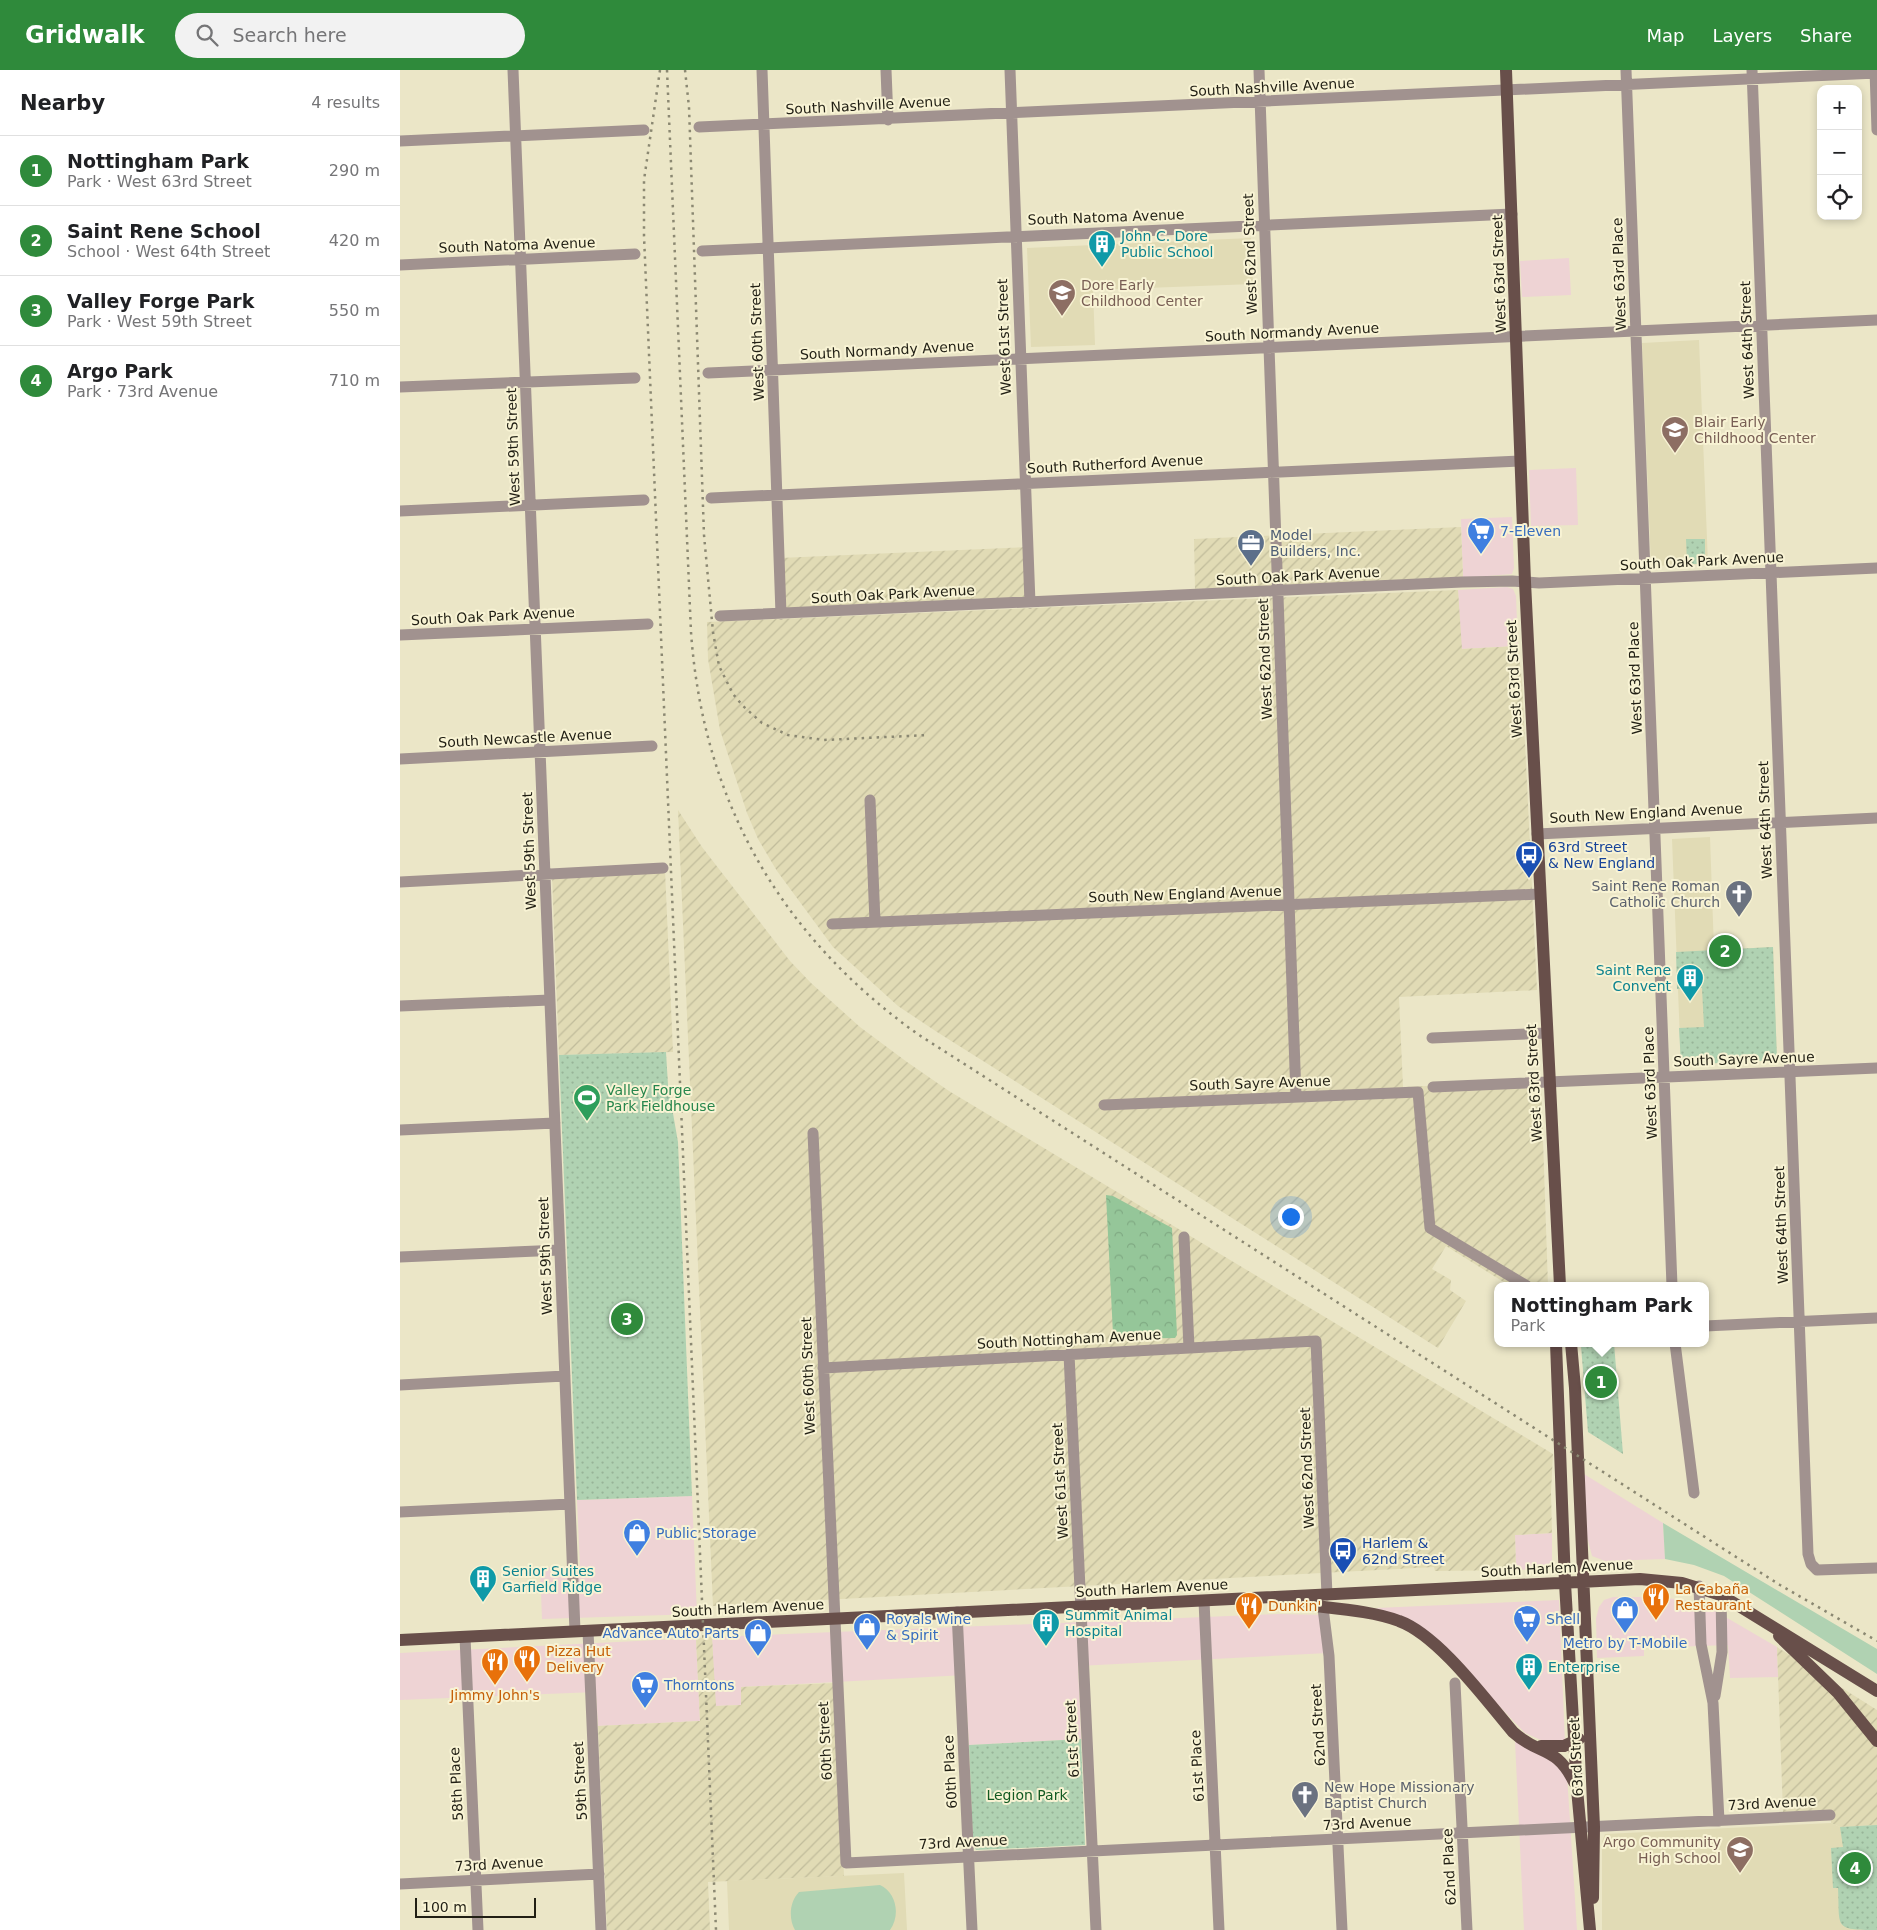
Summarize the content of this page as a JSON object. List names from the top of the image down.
{
  "streets": {
    "main road": ["West 63rd Street", "South Harlem Avenue", "63rd Street"],
    "street": [
      "South Nashville Avenue",
      "South Natoma Avenue",
      "West 62nd Street",
      "West 63rd Place",
      "South Normandy Avenue",
      "West 61st Street",
      "West 64th Street",
      "West 60th Street",
      "West 59th Street",
      "South Rutherford Avenue",
      "South Oak Park Avenue",
      "South Newcastle Avenue",
      "South New England Avenue",
      "South Sayre Avenue",
      "South Nottingham Avenue",
      "62nd Street",
      "61st Street",
      "60th Street",
      "61st Place",
      "60th Place",
      "59th Street",
      "58th Place",
      "73rd Avenue",
      "62nd Place"
    ]
  },
  "crossings": [
    ["South Nashville Avenue", "West 62nd Street"],
    ["South Nashville Avenue", "West 63rd Street"],
    ["South Nashville Avenue", "West 63rd Place"],
    ["South Nashville Avenue", "West 61st Street"],
    ["South Nashville Avenue", "West 64th Street"],
    ["South Nashville Avenue", "West 60th Street"],
    ["South Natoma Avenue", "West 62nd Street"],
    ["South Natoma Avenue", "West 63rd Street"],
    ["South Natoma Avenue", "West 61st Street"],
    ["South Natoma Avenue", "West 60th Street"],
    ["South Natoma Avenue", "West 59th Street"],
    ["West 62nd Street", "South Normandy Avenue"],
    ["West 62nd Street", "South Rutherford Avenue"],
    ["West 62nd Street", "South Oak Park Avenue"],
    ["West 62nd Street", "South New England Avenue"],
    ["West 62nd Street", "South Sayre Avenue"],
    ["West 62nd Street", "South Nottingham Avenue"],
    ["West 62nd Street", "South Harlem Avenue"],
    ["West 63rd Street", "South Normandy Avenue"],
    ["West 63rd Street", "South Rutherford Avenue"],
    ["West 63rd Street", "South Oak Park Avenue"],
    ["West 63rd Street", "South New England Avenue"],
    ["West 63rd Street", "South Sayre Avenue"],
    ["West 63rd Place", "South Normandy Avenue"],
    ["West 63rd Place", "South Oak Park Avenue"],
    ["West 63rd Place", "South New England Avenue"],
    ["West 63rd Place", "South Sayre Avenue"],
    ["South Normandy Avenue", "West 61st Street"],
    ["South Normandy Avenue", "West 64th Street"],
    ["South Normandy Avenue", "West 60th Street"],
    ["West 61st Street", "South Rutherford Avenue"],
    ["West 61st Street", "South Oak Park Avenue"],
    ["West 61st Street", "South Nottingham Avenue"],
    ["West 61st Street", "South Harlem Avenue"],
    ["West 61st Street", "61st Street"],
    ["West 64th Street", "South Oak Park Avenue"],
    ["West 64th Street", "South New England Avenue"],
    ["West 64th Street", "South Sayre Avenue"],
    ["West 60th Street", "South Rutherford Avenue"],
    ["West 60th Street", "South Oak Park Avenue"],
    ["West 60th Street", "South Nottingham Avenue"],
    ["West 60th Street", "South Harlem Avenue"],
    ["West 60th Street", "60th Street"],
    ["West 59th Street", "South Oak Park Avenue"],
    ["West 59th Street", "South Newcastle Avenue"],
    ["West 59th Street", "South Harlem Avenue"],
    ["West 59th Street", "59th Street"],
    ["South Harlem Avenue", "61st Street"],
    ["South Harlem Avenue", "60th Street"],
    ["South Harlem Avenue", "63rd Street"],
    ["South Harlem Avenue", "61st Place"],
    ["South Harlem Avenue", "60th Place"],
    ["South Harlem Avenue", "59th Street"],
    ["South Harlem Avenue", "58th Place"],
    ["62nd Street", "73rd Avenue"],
    ["61st Street", "73rd Avenue"],
    ["60th Street", "73rd Avenue"],
    ["63rd Street", "73rd Avenue"],
    ["61st Place", "73rd Avenue"],
    ["60th Place", "73rd Avenue"],
    ["59th Street", "73rd Avenue"],
    ["58th Place", "73rd Avenue"],
    ["73rd Avenue", "62nd Place"]
  ],
  "parks": ["Legion Park"],
  "places": {
    "building": [
      "John C. Dore Public School",
      "Saint Rene Convent",
      "Senior Suites Garfield Ridge",
      "Summit Animal Hospital",
      "Enterprise"
    ],
    "school or university": ["Dore Early Childhood Center", "Blair Early Childhood Center", "Argo Community High School"],
    "supermarket": ["7-Eleven", "Shell", "Thorntons"],
    "office": ["Model Builders, Inc."],
    "bus stop": ["63rd Street & New England", "Harlem & 62nd Street"],
    "church": ["Saint Rene Roman Catholic Church", "New Hope Missionary Baptist Church"],
    "sports": ["Valley Forge Park Fieldhouse"],
    "shop": [
      "Public Storage",
      "Metro by T-Mobile",
      "Royals Wine & Spirit",
      "Advance Auto Parts"
    ],
    "restaurant": [
      "La Cabaña Restaurant",
      "Dunkin'",
      "Pizza Hut Delivery",
      "Jimmy John's"
    ]
  },
  "scale_bar": "100 m",
  "page": {
    "header": "Gridwalk",
    "search": "Search here",
    "nav": ["Map", "Layers", "Share"],
    "heading": ["Nearby", "4 results"],
    "map_buttons": ["+", "−"],
    "list": [
      {
        "mark": "1",
        "name": "Nottingham Park",
        "note": "Park · West 63rd Street",
        "value": "290 m"
      },
      {
        "mark": "2",
        "name": "Saint Rene School",
        "note": "School · West 64th Street",
        "value": "420 m"
      },
      {
        "mark": "3",
        "name": "Valley Forge Park",
        "note": "Park · West 59th Street",
        "value": "550 m"
      },
      {
        "mark": "4",
        "name": "Argo Park",
        "note": "Park · 73rd Avenue",
        "value": "710 m"
      }
    ],
    "pins": [
      "2",
      "3",
      "1",
      "4"
    ],
    "popup": ["Nottingham Park", "Park"],
    "scale": "100 m"
  }
}
